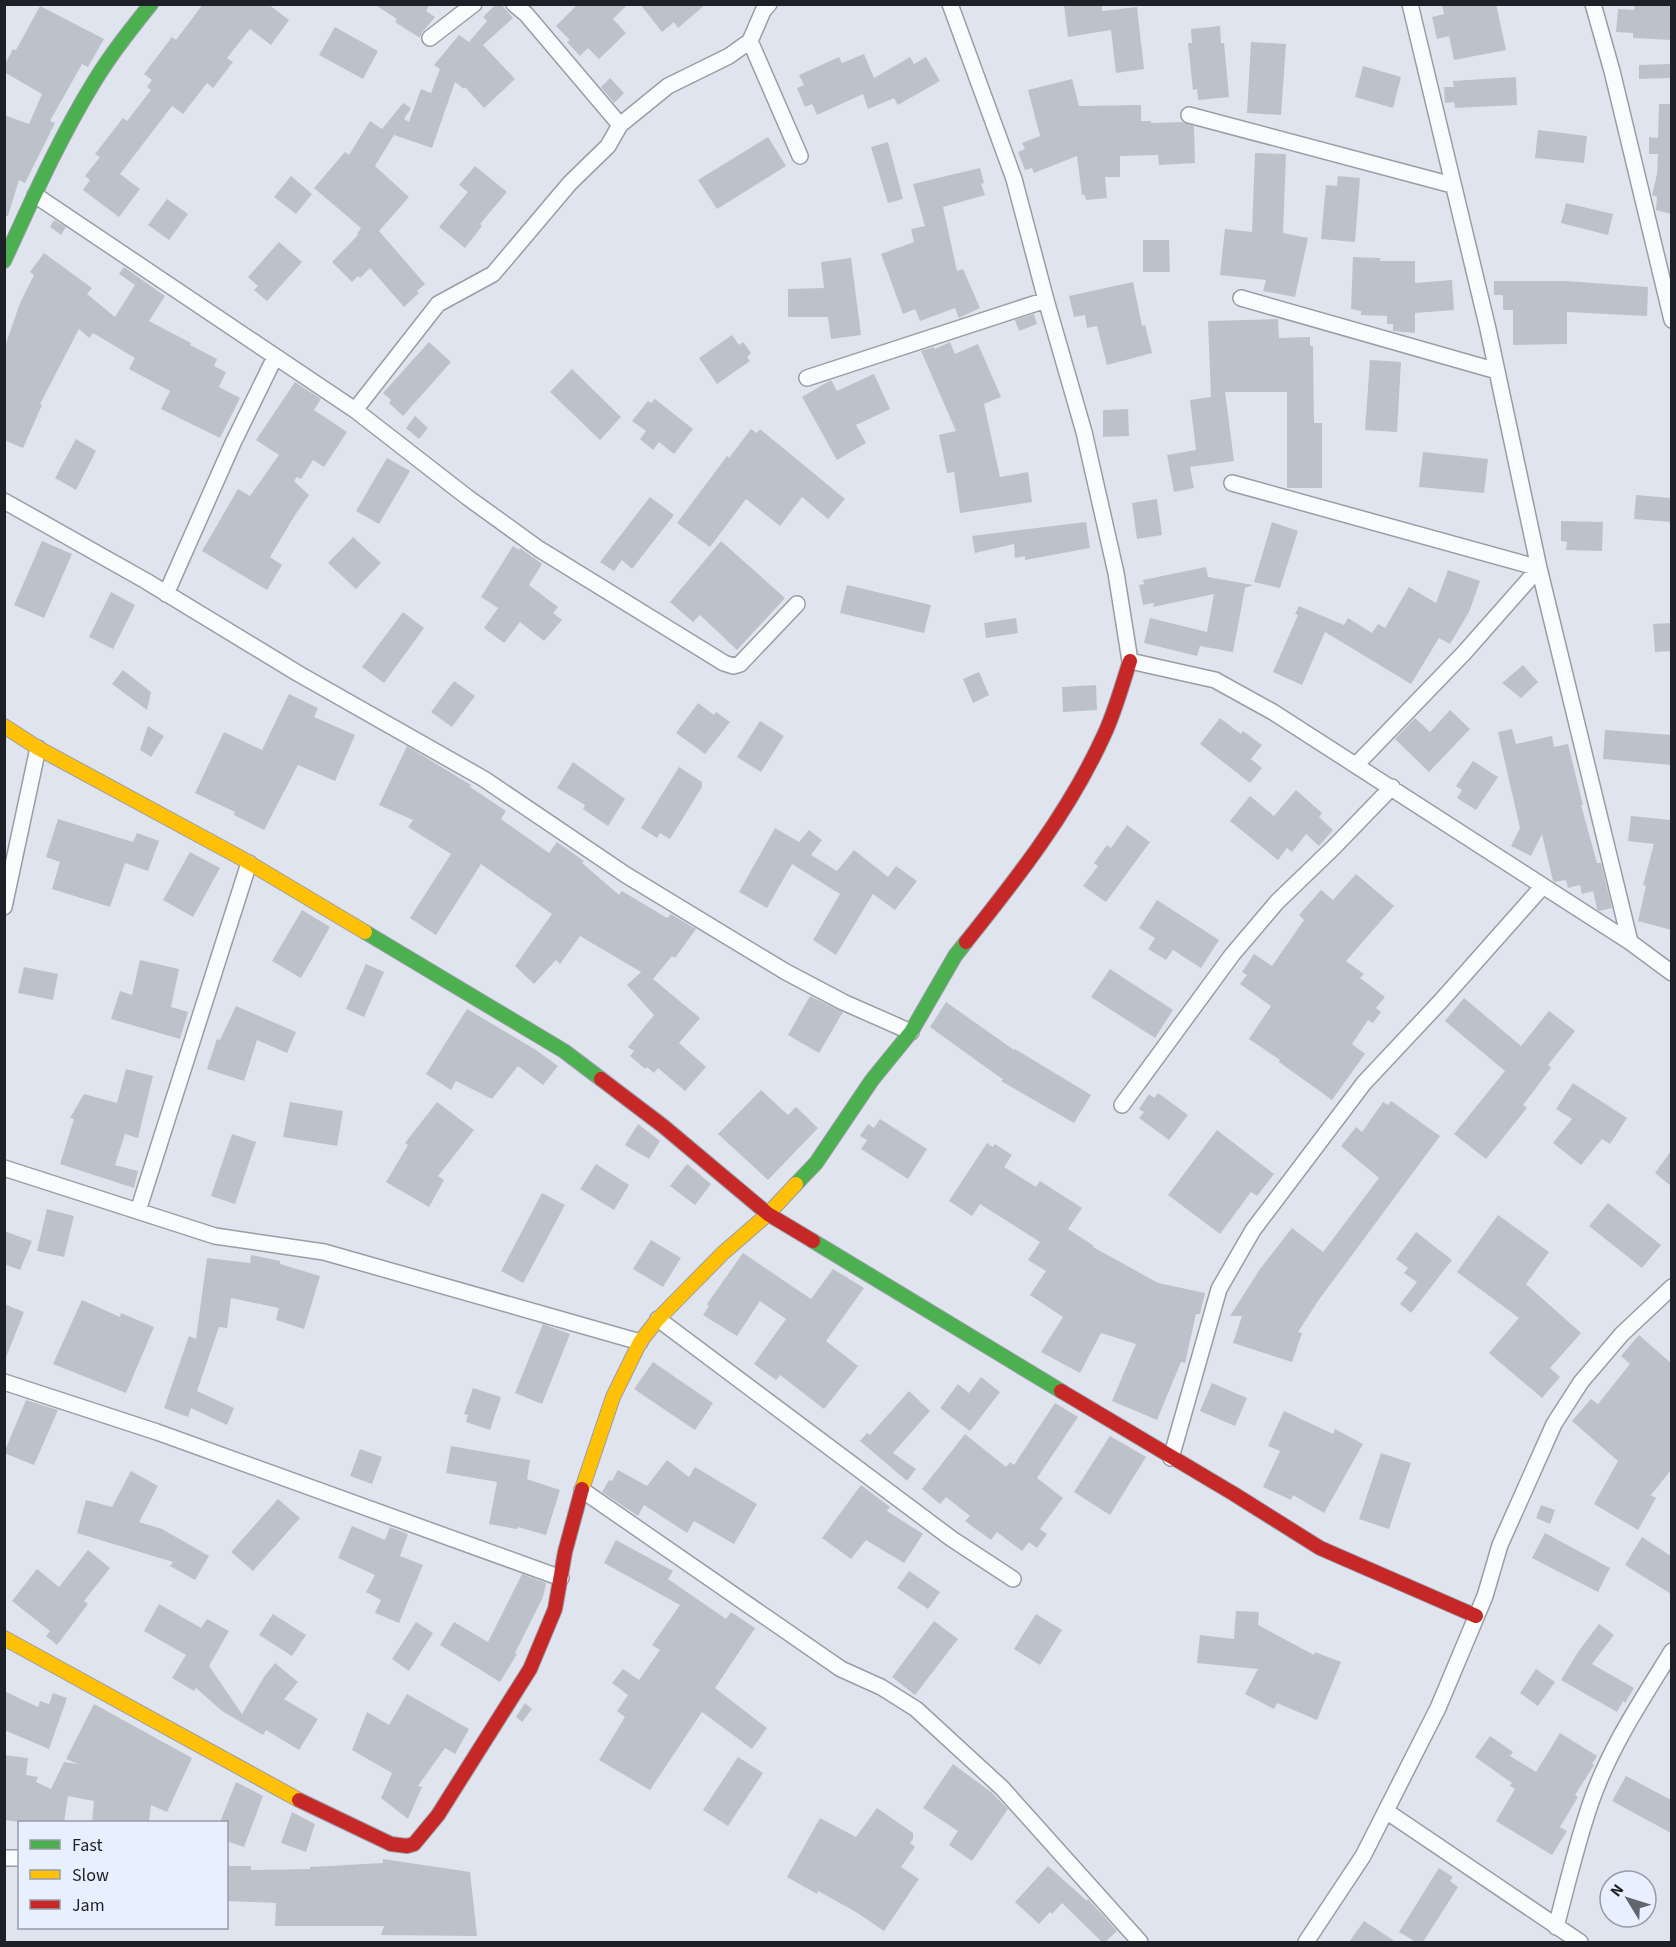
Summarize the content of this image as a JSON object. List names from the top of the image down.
{
  "legend": ["Fast", "Slow", "Jam"],
  "north": "top left"
}
